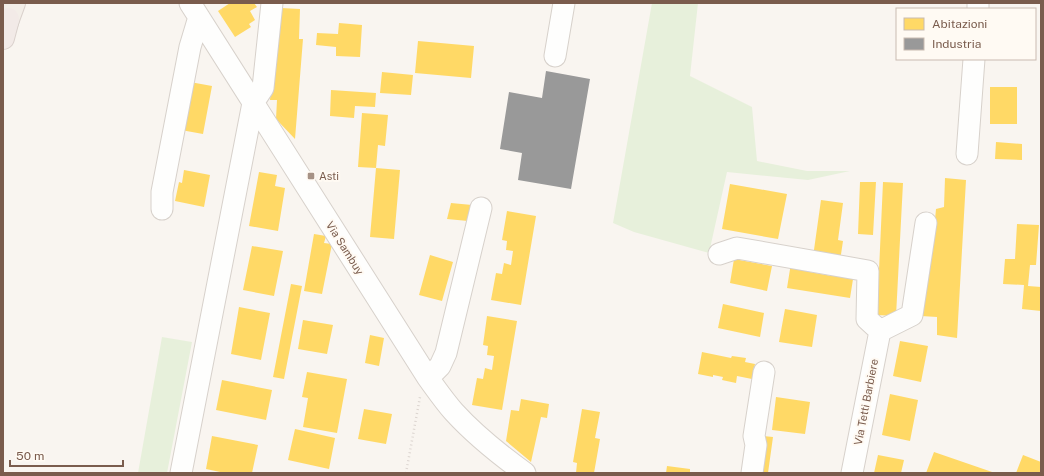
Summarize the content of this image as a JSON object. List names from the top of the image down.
{
  "streets": {
    "street": ["Via Sambuy", "Via Tetti Barbiere"]
  },
  "places": {
    "transit": ["Asti"]
  },
  "legend": ["Abitazioni", "Industria"],
  "scale_bar": "50 m"
}
